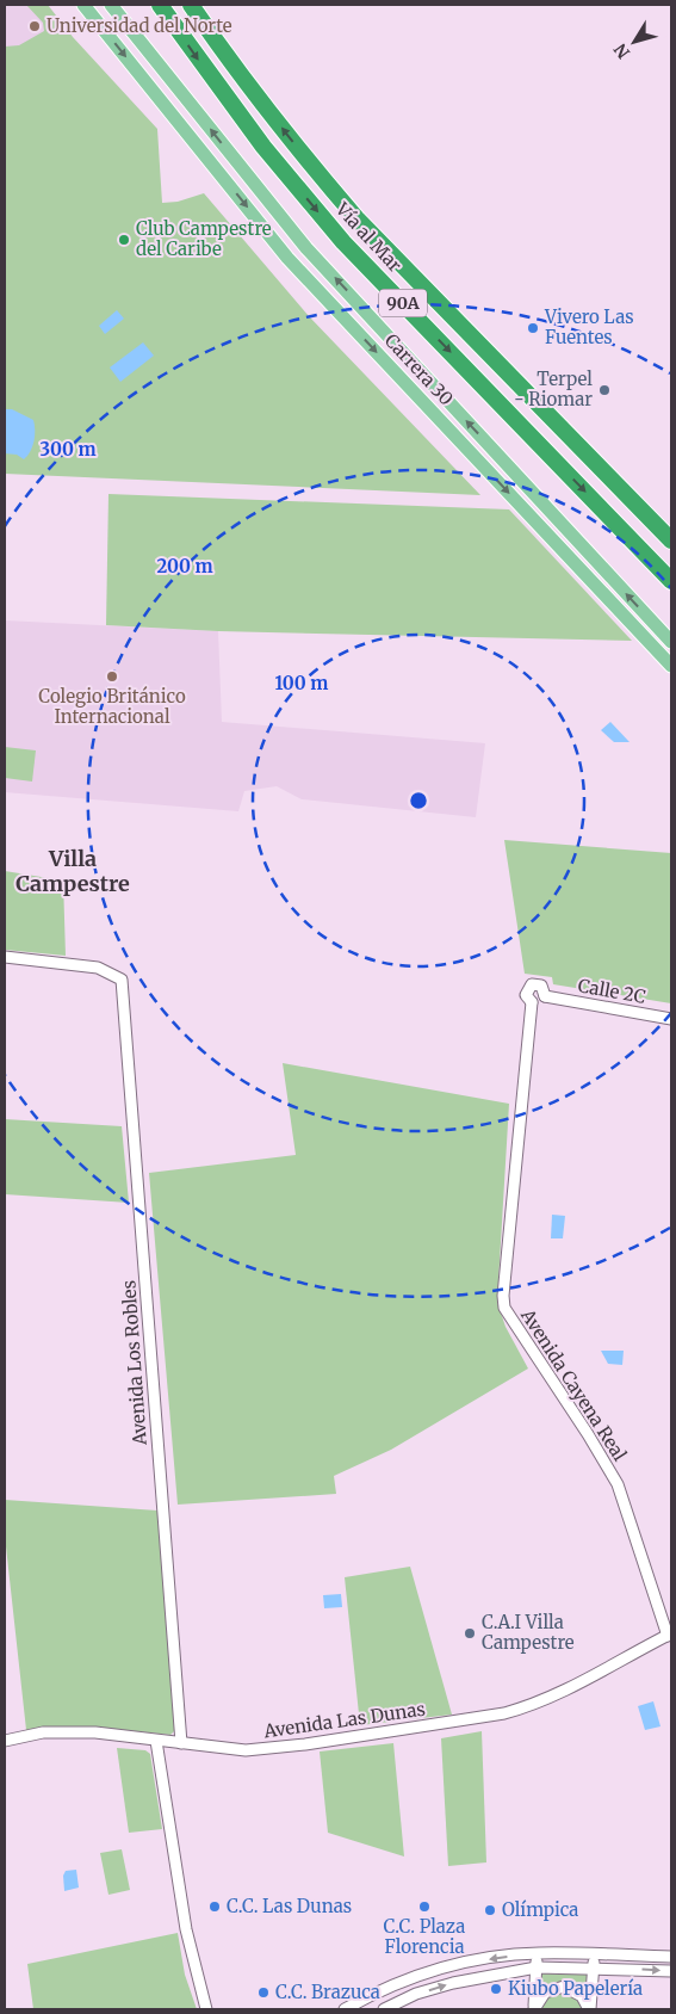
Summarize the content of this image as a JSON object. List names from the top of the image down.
{
  "streets": {
    "highway": ["Vía al Mar", "90A"],
    "main road": ["Carrera 30"],
    "street": [
      "Calle 2C",
      "Avenida Los Robles",
      "Avenida Cayena Real",
      "Avenida Las Dunas"
    ]
  },
  "crossings": [
    ["Calle 2C", "Avenida Cayena Real"],
    ["Avenida Los Robles", "Avenida Las Dunas"],
    ["Avenida Cayena Real", "Avenida Las Dunas"]
  ],
  "districts": ["Villa Campestre"],
  "places": [
    "Universidad del Norte",
    "Club Campestre del Caribe",
    "Vivero Las Fuentes",
    "Terpel - Riomar",
    "Colegio Británico Internacional",
    "C.A.I Villa Campestre",
    "C.C. Las Dunas",
    "C.C. Plaza Florencia",
    "Olímpica",
    "Kiubo Papelería",
    "C.C. Brazuca"
  ],
  "north": "bottom left",
  "rings": ["300 m", "200 m", "100 m"]
}
